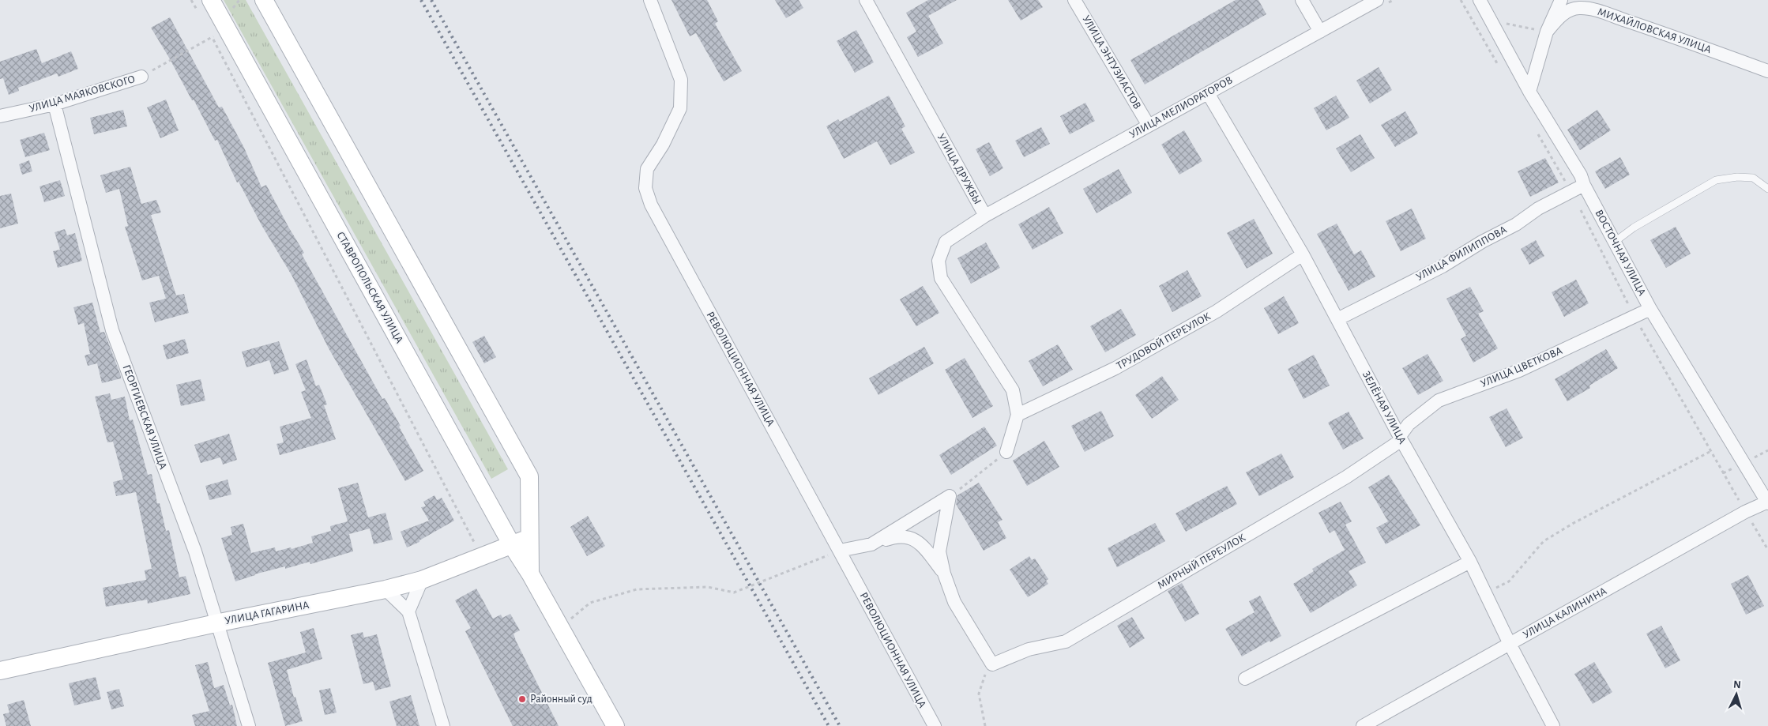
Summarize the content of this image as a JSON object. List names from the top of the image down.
{
  "streets": {
    "main road": ["СТАВРОПОЛЬСКАЯ УЛИЦА", "УЛИЦА ГАГАРИНА"],
    "street": [
      "МИХАЙЛОВСКАЯ УЛИЦА",
      "УЛИЦА ЭНТУЗИАСТОВ",
      "УЛИЦА МАЯКОВСКОГО",
      "УЛИЦА МЕЛИОРАТОРОВ",
      "УЛИЦА ДРУЖБЫ",
      "ВОСТОЧНАЯ УЛИЦА",
      "УЛИЦА ФИЛИППОВА",
      "ТРУДОВОЙ ПЕРЕУЛОК",
      "УЛИЦА ЦВЕТКОВА",
      "РЕВОЛЮЦИОННАЯ УЛИЦА",
      "ЗЕЛЁНАЯ УЛИЦА",
      "ГЕОРГИЕВСКАЯ УЛИЦА",
      "МИРНЫЙ ПЕРЕУЛОК",
      "УЛИЦА КАЛИНИНА"
    ]
  },
  "crossings": [
    ["УЛИЦА ЭНТУЗИАСТОВ", "УЛИЦА МЕЛИОРАТОРОВ"],
    ["УЛИЦА МАЯКОВСКОГО", "ГЕОРГИЕВСКАЯ УЛИЦА"],
    ["УЛИЦА МЕЛИОРАТОРОВ", "УЛИЦА ДРУЖБЫ"],
    ["УЛИЦА МЕЛИОРАТОРОВ", "ЗЕЛЁНАЯ УЛИЦА"],
    ["УЛИЦА ДРУЖБЫ", "ТРУДОВОЙ ПЕРЕУЛОК"],
    ["ВОСТОЧНАЯ УЛИЦА", "УЛИЦА ФИЛИППОВА"],
    ["ВОСТОЧНАЯ УЛИЦА", "УЛИЦА ЦВЕТКОВА"],
    ["ВОСТОЧНАЯ УЛИЦА", "УЛИЦА КАЛИНИНА"],
    ["УЛИЦА ФИЛИППОВА", "ЗЕЛЁНАЯ УЛИЦА"],
    ["СТАВРОПОЛЬСКАЯ УЛИЦА", "УЛИЦА ГАГАРИНА"],
    ["ТРУДОВОЙ ПЕРЕУЛОК", "ЗЕЛЁНАЯ УЛИЦА"],
    ["УЛИЦА ЦВЕТКОВА", "ЗЕЛЁНАЯ УЛИЦА"],
    ["УЛИЦА ЦВЕТКОВА", "МИРНЫЙ ПЕРЕУЛОК"],
    ["ЗЕЛЁНАЯ УЛИЦА", "МИРНЫЙ ПЕРЕУЛОК"],
    ["ЗЕЛЁНАЯ УЛИЦА", "УЛИЦА КАЛИНИНА"],
    ["ГЕОРГИЕВСКАЯ УЛИЦА", "УЛИЦА ГАГАРИНА"]
  ],
  "places": ["Районный суд"],
  "north": "top"
}
